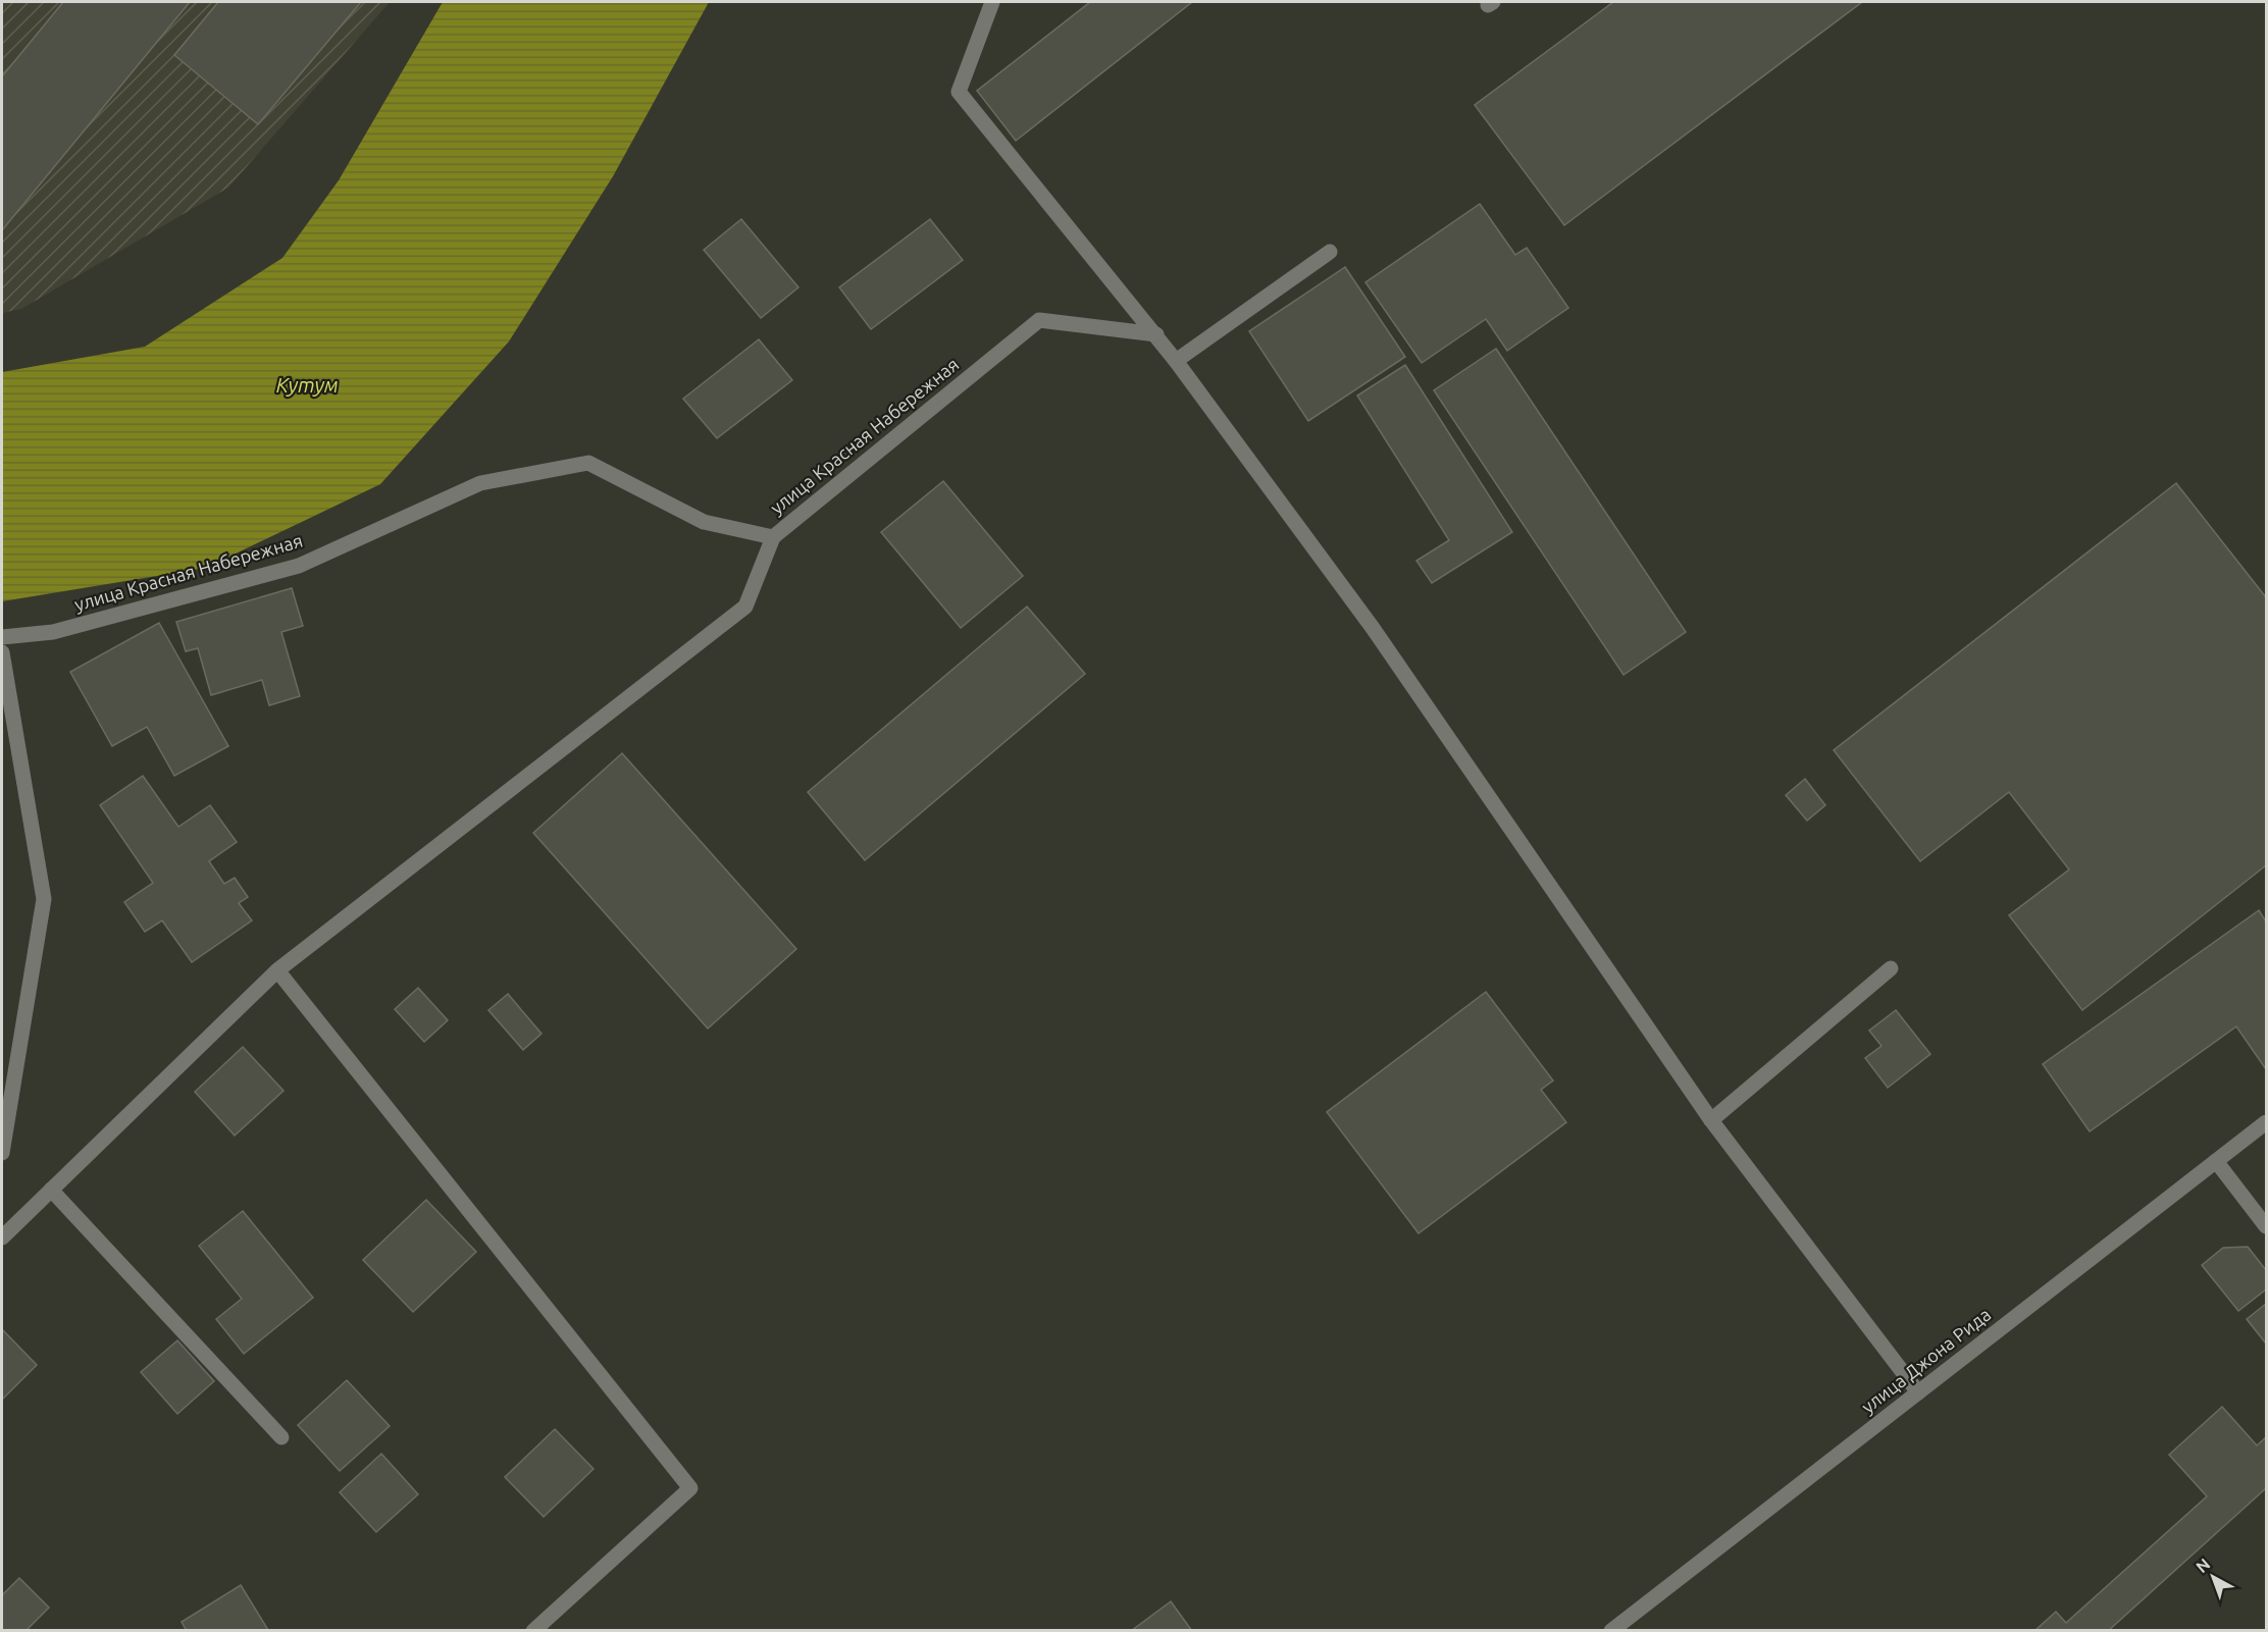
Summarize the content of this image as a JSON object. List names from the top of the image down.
{
  "streets": {
    "street": ["улица Красная Набережная", "улица Джона Рида"]
  },
  "water": ["Кутум"],
  "north": "top left"
}
